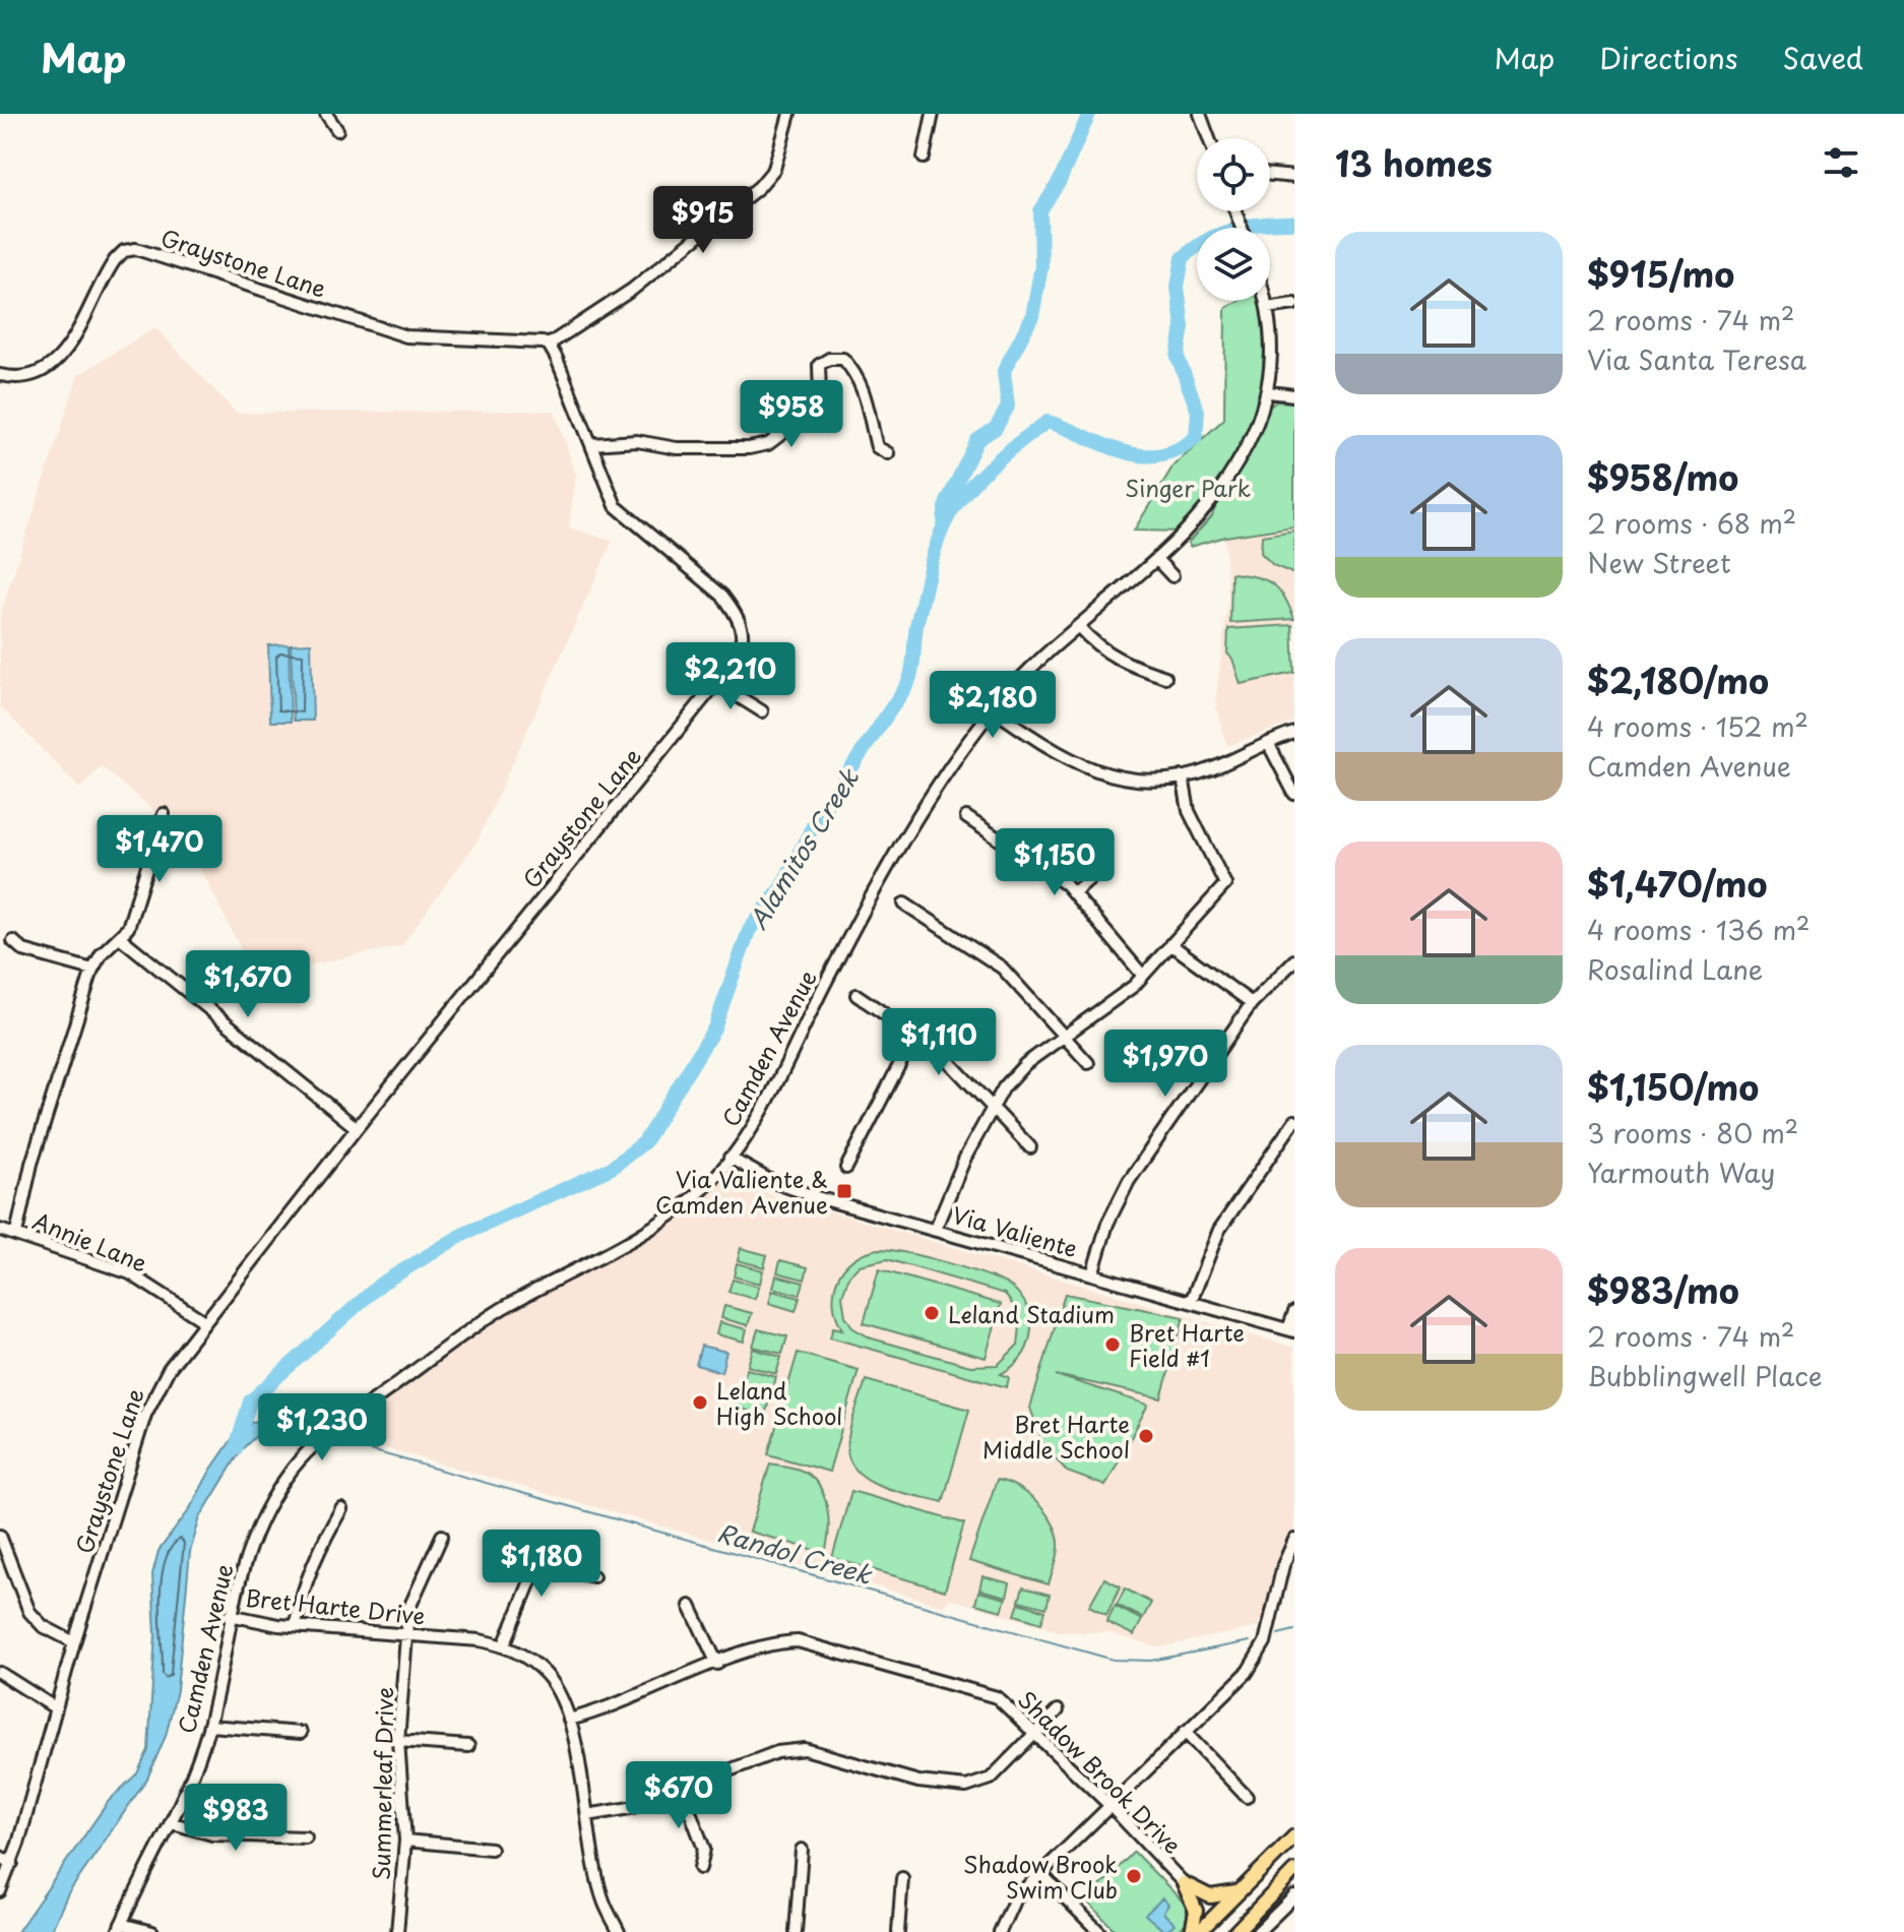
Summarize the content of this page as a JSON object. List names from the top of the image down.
{
  "streets": {
    "street": [
      "Graystone Lane",
      "Camden Avenue",
      "Via Valiente",
      "Annie Lane",
      "Bret Harte Drive",
      "Shadow Brook Drive",
      "Summerleaf Drive"
    ]
  },
  "crossings": [
    ["Graystone Lane", "Annie Lane"],
    ["Camden Avenue", "Via Valiente"],
    ["Camden Avenue", "Bret Harte Drive"],
    ["Bret Harte Drive", "Shadow Brook Drive"],
    ["Bret Harte Drive", "Summerleaf Drive"]
  ],
  "water": ["Alamitos Creek", "Randol Creek"],
  "parks": ["Singer Park"],
  "places": {
    "transit": ["Via Valiente & Camden Avenue"],
    "other": [
      "Leland Stadium",
      "Bret Harte Field #1",
      "Leland High School",
      "Bret Harte Middle School",
      "Shadow Brook Swim Club"
    ]
  },
  "page": {
    "header": "Map",
    "nav": ["Map", "Directions", "Saved"],
    "heading": "13 homes",
    "price": [
      "$915",
      "$958",
      "$2,210",
      "$2,180",
      "$1,470",
      "$1,150",
      "$1,670",
      "$1,110",
      "$1,970",
      "$1,230",
      "$1,180",
      "$670",
      "$983"
    ],
    "list": [
      {
        "name": "$915/mo",
        "note": "2 rooms · 74 m² · Via Santa Teresa"
      },
      {
        "name": "$958/mo",
        "note": "2 rooms · 68 m² · New Street"
      },
      {
        "name": "$2,180/mo",
        "note": "4 rooms · 152 m² · Camden Avenue"
      },
      {
        "name": "$1,470/mo",
        "note": "4 rooms · 136 m² · Rosalind Lane"
      },
      {
        "name": "$1,150/mo",
        "note": "3 rooms · 80 m² · Yarmouth Way"
      },
      {
        "name": "$983/mo",
        "note": "2 rooms · 74 m² · Bubblingwell Place"
      }
    ]
  }
}
